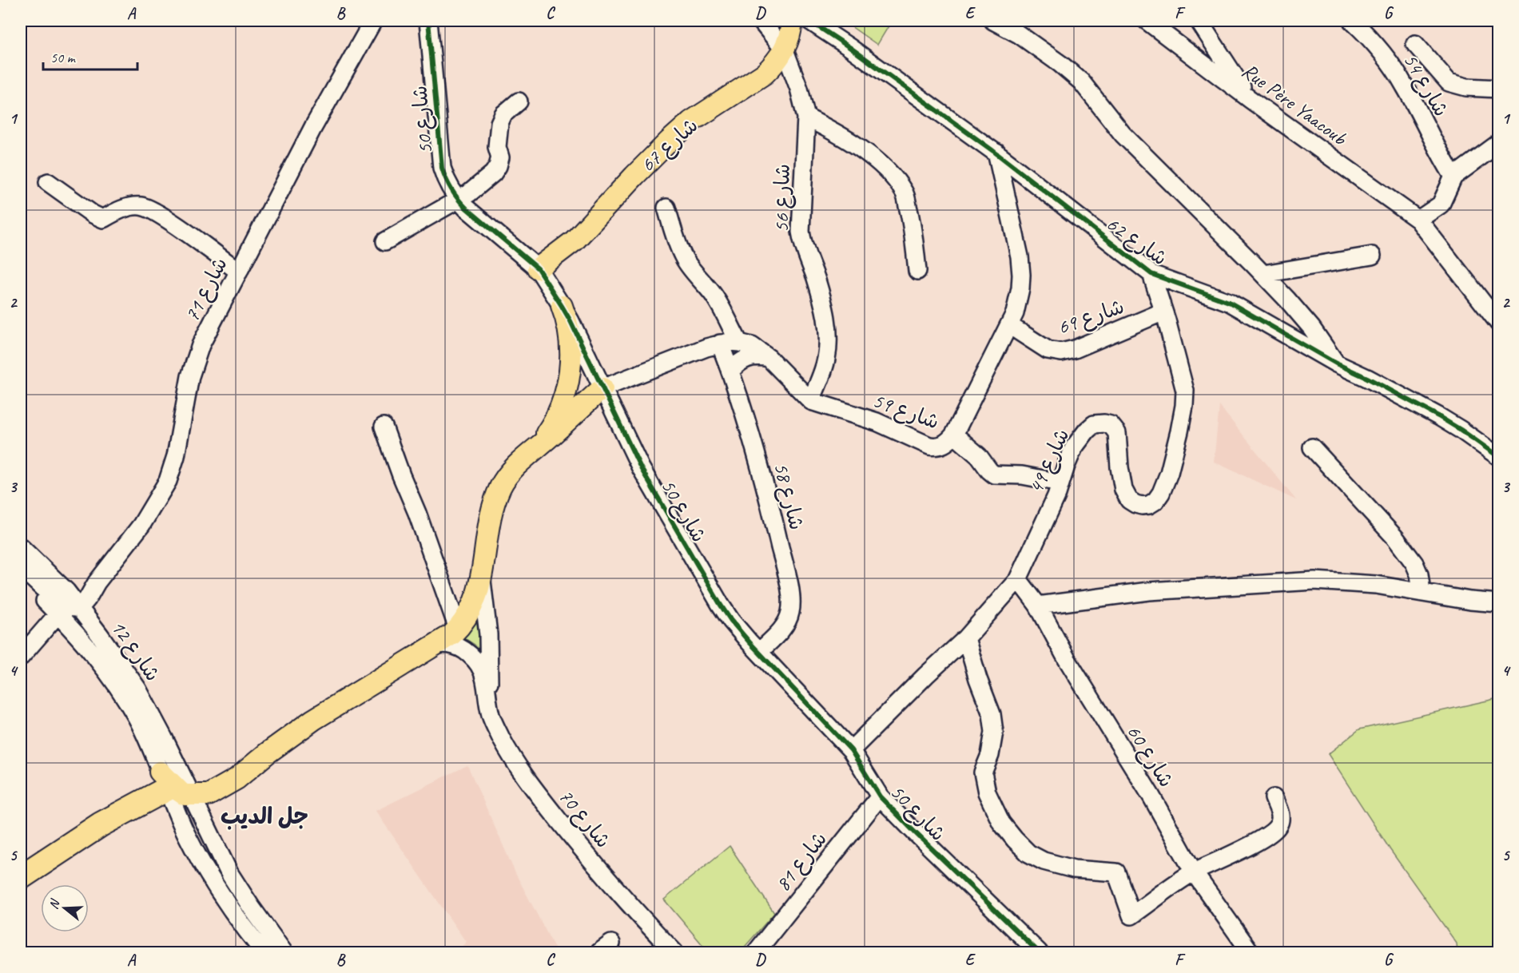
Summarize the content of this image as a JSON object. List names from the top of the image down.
{
  "streets": {
    "main road": ["شارع 67"],
    "street": [
      "شارع 54",
      "Rue Père Yaacoub",
      "شارع 50",
      "شارع 56",
      "شارع 62",
      "شارع 71",
      "شارع 69",
      "شارع 59",
      "شارع 49",
      "شارع 58",
      "شارع 12",
      "شارع 60",
      "شارع 70",
      "شارع 81"
    ]
  },
  "crossings": [
    ["شارع 50", "شارع 67"],
    ["شارع 50", "شارع 59"],
    ["شارع 50", "شارع 49"],
    ["شارع 50", "شارع 58"],
    ["شارع 50", "شارع 81"],
    ["شارع 67", "شارع 56"],
    ["شارع 56", "شارع 59"],
    ["شارع 62", "شارع 59"],
    ["شارع 62", "شارع 49"],
    ["شارع 71", "شارع 12"],
    ["شارع 69", "شارع 59"],
    ["شارع 69", "شارع 49"],
    ["شارع 59", "شارع 58"],
    ["شارع 49", "شارع 60"]
  ],
  "districts": ["جل الديب"],
  "scale_bar": "50 m",
  "north": "left",
  "grid": {
    "columns": [
      "A",
      "B",
      "C",
      "D",
      "E",
      "F",
      "G"
    ],
    "rows": [
      "1",
      "2",
      "3",
      "4",
      "5"
    ]
  }
}
